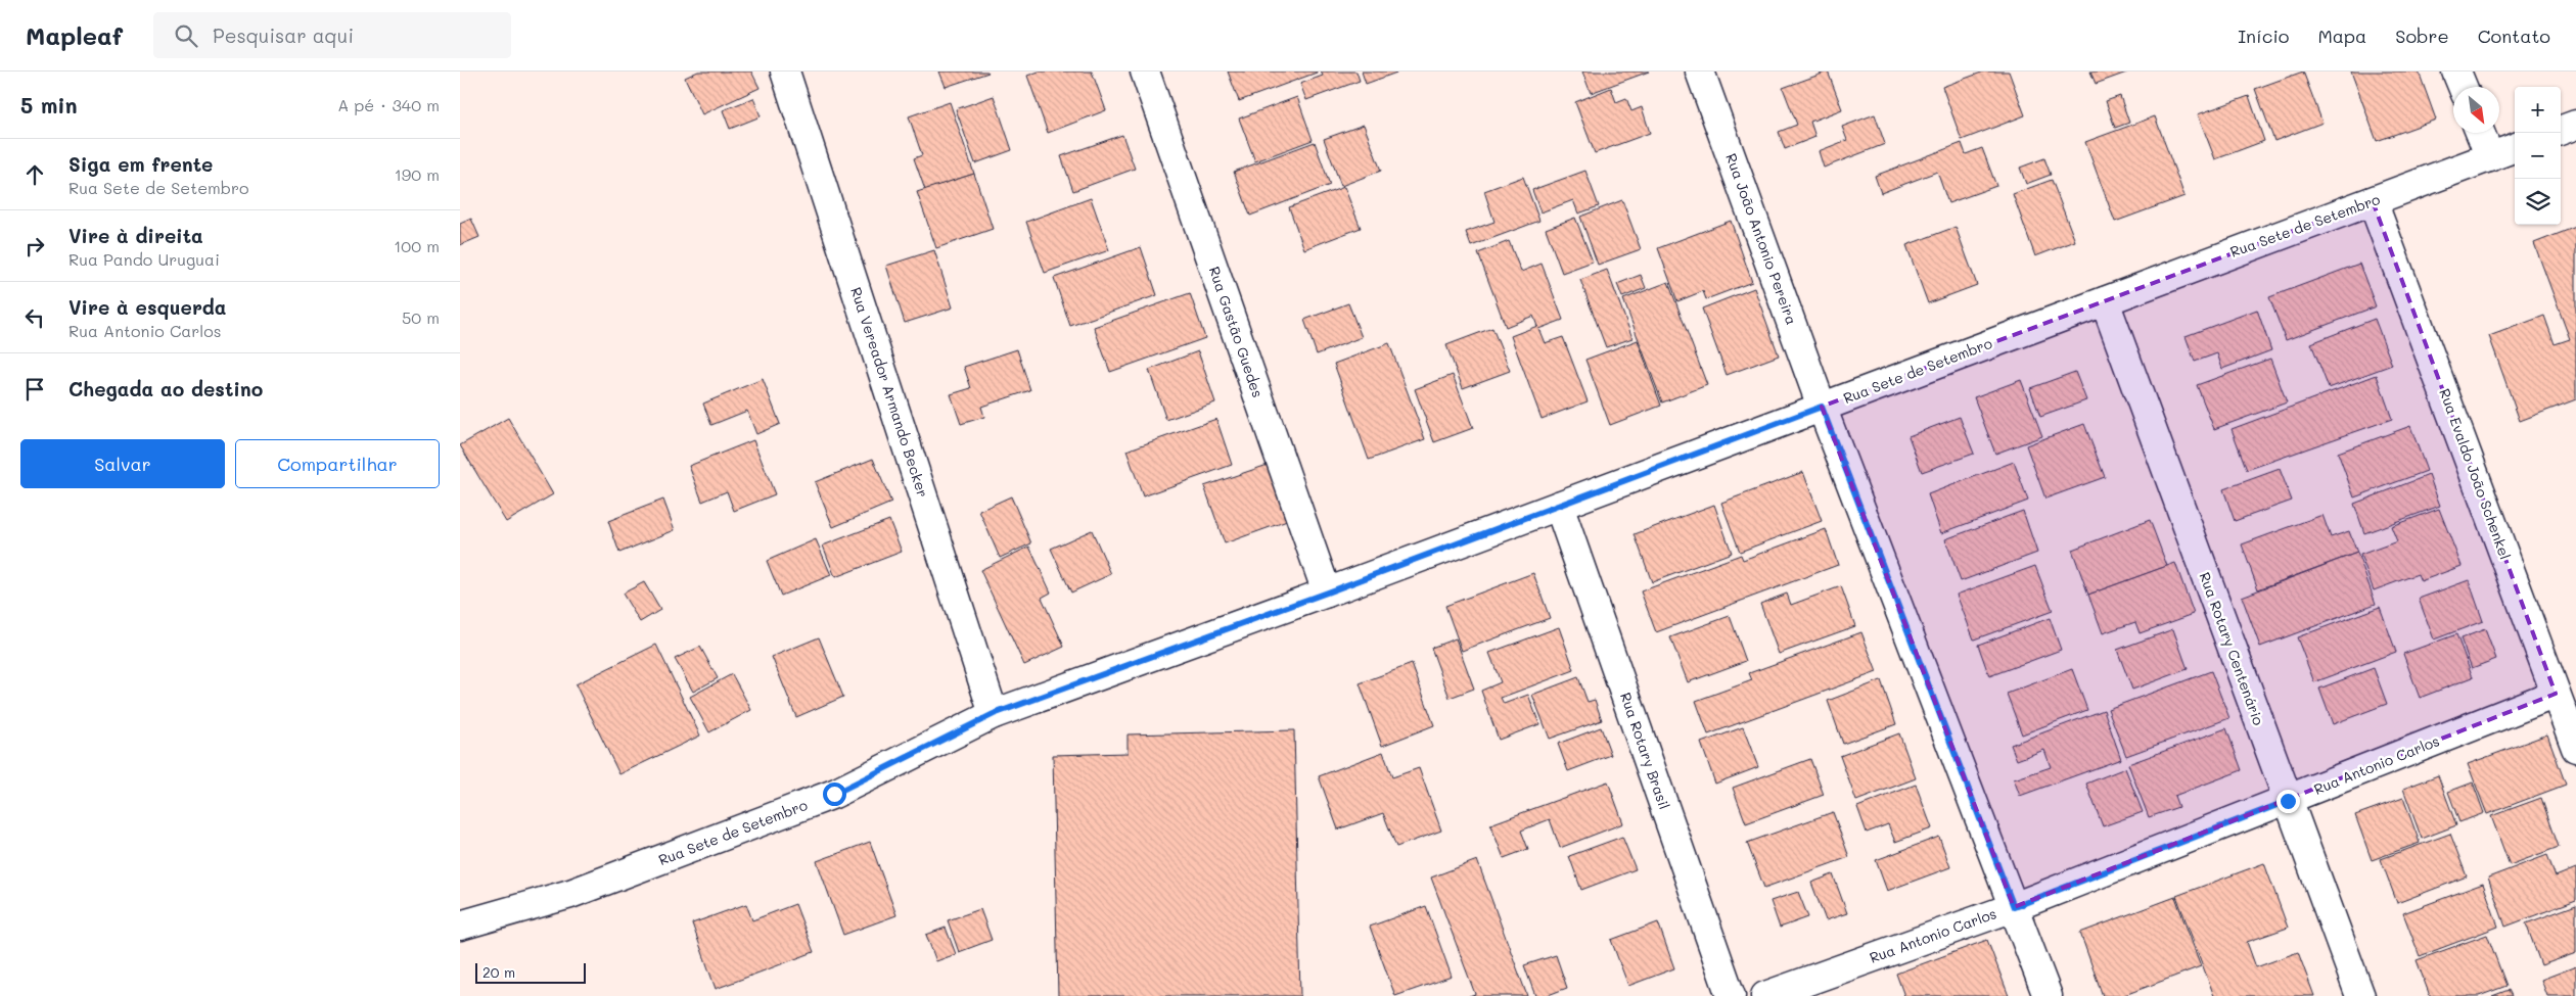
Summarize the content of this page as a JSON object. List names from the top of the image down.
{
  "streets": {
    "street": [
      "Rua Sete de Setembro",
      "Rua João Antonio Pereira",
      "Rua Gastão Guedes",
      "Rua Vereador Armando Becker",
      "Rua Evaldo João Schenkel",
      "Rua Rotary Centenário",
      "Rua Rotary Brasil",
      "Rua Antonio Carlos"
    ]
  },
  "crossings": [
    ["Rua Sete de Setembro", "Rua João Antonio Pereira"],
    ["Rua Sete de Setembro", "Rua Gastão Guedes"],
    ["Rua Sete de Setembro", "Rua Vereador Armando Becker"],
    ["Rua Sete de Setembro", "Rua Evaldo João Schenkel"],
    ["Rua Sete de Setembro", "Rua Rotary Centenário"],
    ["Rua Sete de Setembro", "Rua Rotary Brasil"],
    ["Rua João Antonio Pereira", "Rua Antonio Carlos"],
    ["Rua Evaldo João Schenkel", "Rua Antonio Carlos"],
    ["Rua Rotary Centenário", "Rua Antonio Carlos"]
  ],
  "scale_bar": "20 m",
  "north": "bottom right",
  "page": {
    "header": "Mapleaf",
    "search": "Pesquisar aqui",
    "nav": [
      "Início",
      "Mapa",
      "Sobre",
      "Contato"
    ],
    "heading": ["5 min", "A pé · 340 m"],
    "map_buttons": ["+", "−"],
    "list": [
      ["Siga em frente", "Rua Sete de Setembro", "190 m"],
      ["Vire à direita", "Rua Pando Uruguai", "100 m"],
      ["Vire à esquerda", "Rua Antonio Carlos", "50 m"],
      "Chegada ao destino"
    ],
    "buttons": ["Salvar", "Compartilhar"],
    "scale": "20 m"
  }
}
